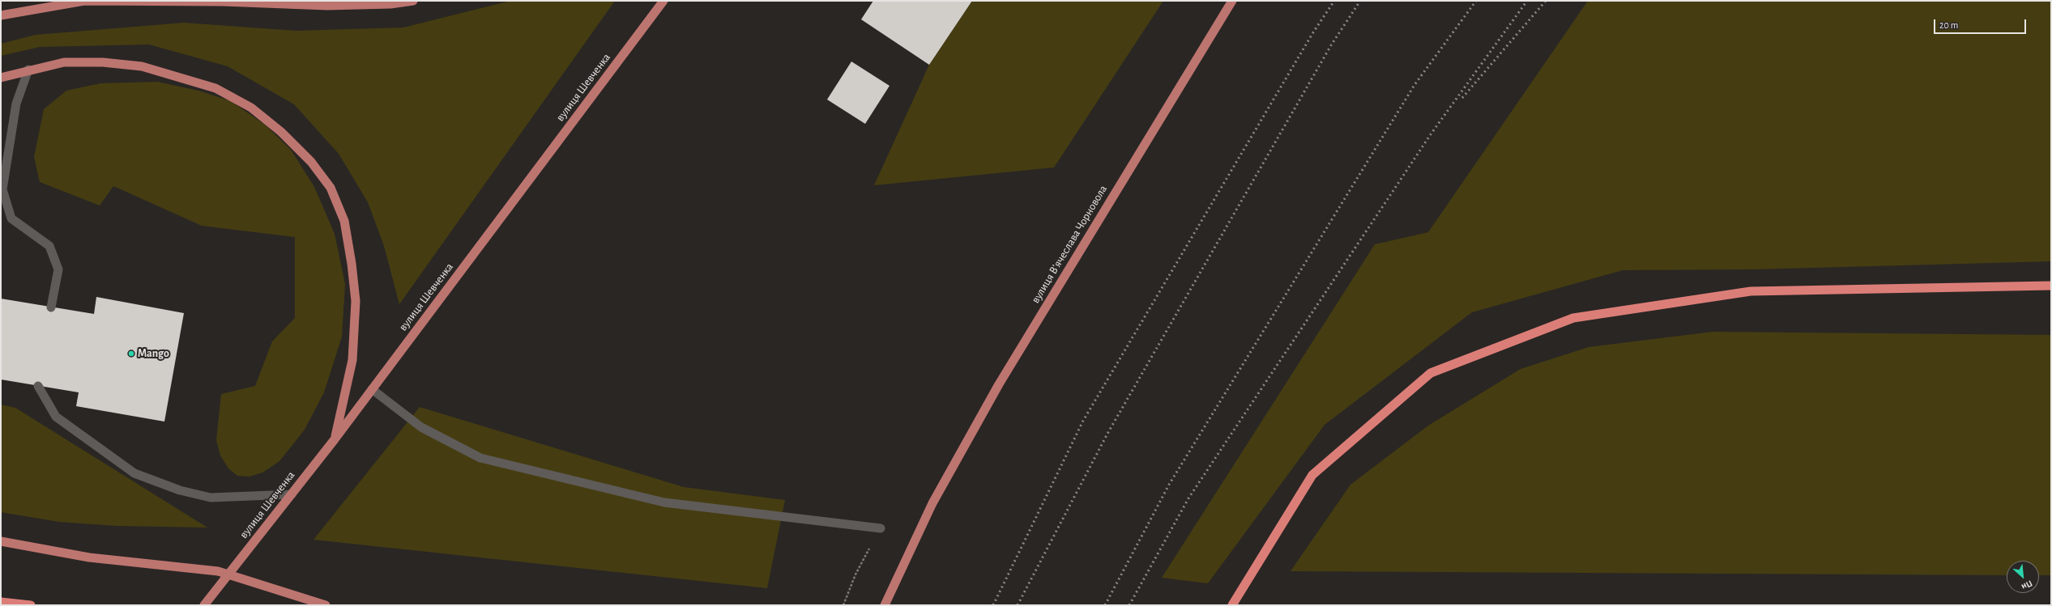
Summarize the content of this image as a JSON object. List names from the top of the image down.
{
  "streets": {
    "main road": ["вулиця Шевченка", "вулиця Вʼячеслава Чорновола"]
  },
  "places": ["Mango"],
  "scale_bar": "20 m",
  "north": "bottom right"
}
